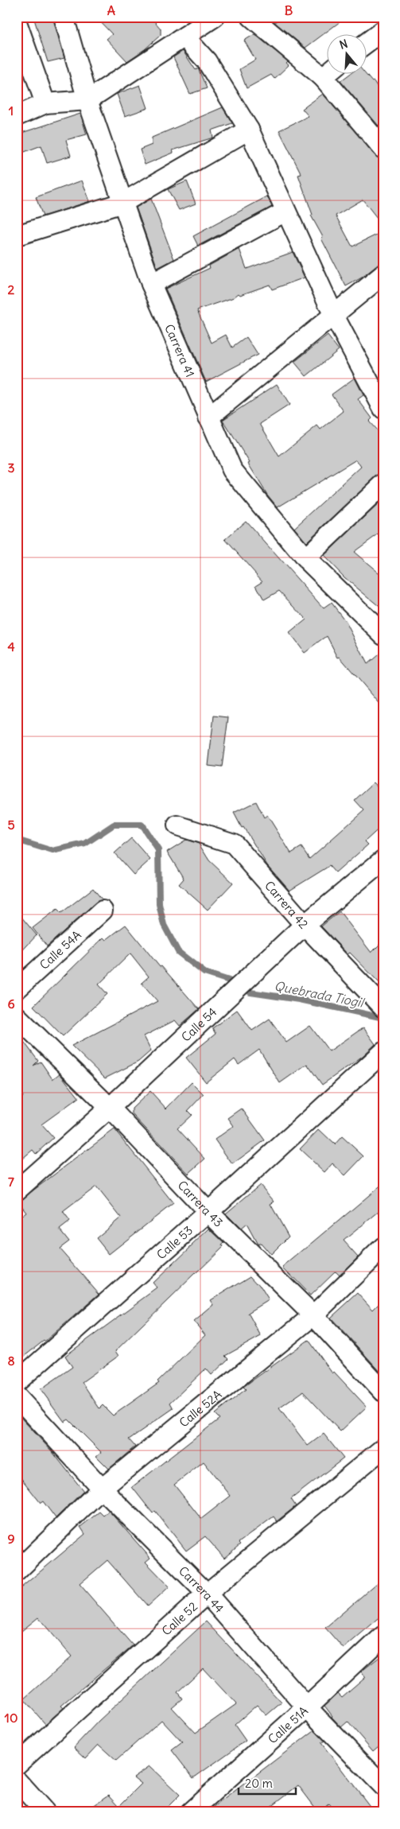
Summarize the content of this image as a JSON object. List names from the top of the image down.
{
  "streets": {
    "street": [
      "Carrera 41",
      "Carrera 42",
      "Calle 54A",
      "Calle 54",
      "Carrera 43",
      "Calle 53",
      "Calle 52A",
      "Carrera 44",
      "Calle 52",
      "Calle 51A"
    ]
  },
  "crossings": [
    ["Carrera 42", "Calle 54"],
    ["Calle 54", "Carrera 43"],
    ["Carrera 43", "Calle 53"],
    ["Carrera 43", "Calle 52A"],
    ["Calle 52A", "Carrera 44"],
    ["Carrera 44", "Calle 52"],
    ["Carrera 44", "Calle 51A"]
  ],
  "water": ["Quebrada Tiogil"],
  "scale_bar": "20 m",
  "north": "top",
  "grid": {
    "columns": ["A", "B"],
    "rows": [
      "1",
      "2",
      "3",
      "4",
      "5",
      "6",
      "7",
      "8",
      "9",
      "10"
    ]
  }
}
